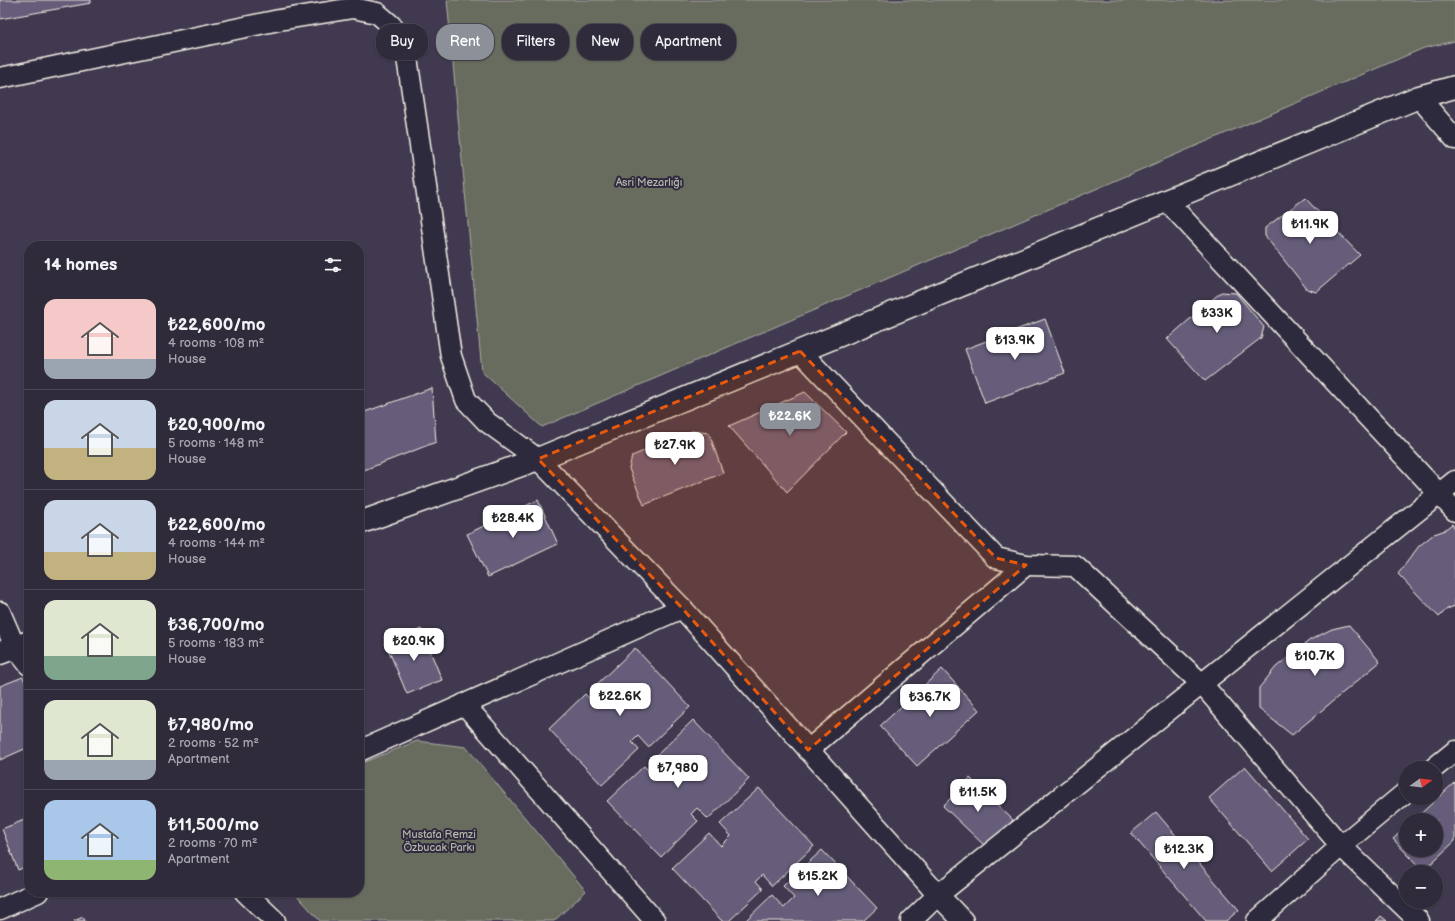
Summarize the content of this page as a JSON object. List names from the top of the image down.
{
  "parks": ["Asri Mezarlığı", "Mustafa Remzi Özbucak Parkı"],
  "north": "right",
  "page": {
    "chip": [
      "Buy",
      "Rent",
      "Filters",
      "New",
      "Apartment"
    ],
    "price": [
      "₺11.9K",
      "₺33K",
      "₺13.9K",
      "₺22.6K",
      "₺27.9K",
      "₺28.4K",
      "₺20.9K",
      "₺10.7K",
      "₺22.6K",
      "₺36.7K",
      "₺7,980",
      "₺11.5K",
      "₺12.3K",
      "₺15.2K"
    ],
    "heading": "14 homes",
    "list": [
      {
        "name": "₺22,600/mo",
        "note": "4 rooms · 108 m² · House"
      },
      {
        "name": "₺20,900/mo",
        "note": "5 rooms · 148 m² · House"
      },
      {
        "name": "₺22,600/mo",
        "note": "4 rooms · 144 m² · House"
      },
      {
        "name": "₺36,700/mo",
        "note": "5 rooms · 183 m² · House"
      },
      {
        "name": "₺7,980/mo",
        "note": "2 rooms · 52 m² · Apartment"
      },
      {
        "name": "₺11,500/mo",
        "note": "2 rooms · 70 m² · Apartment"
      }
    ],
    "map_buttons": ["+", "−"]
  }
}
